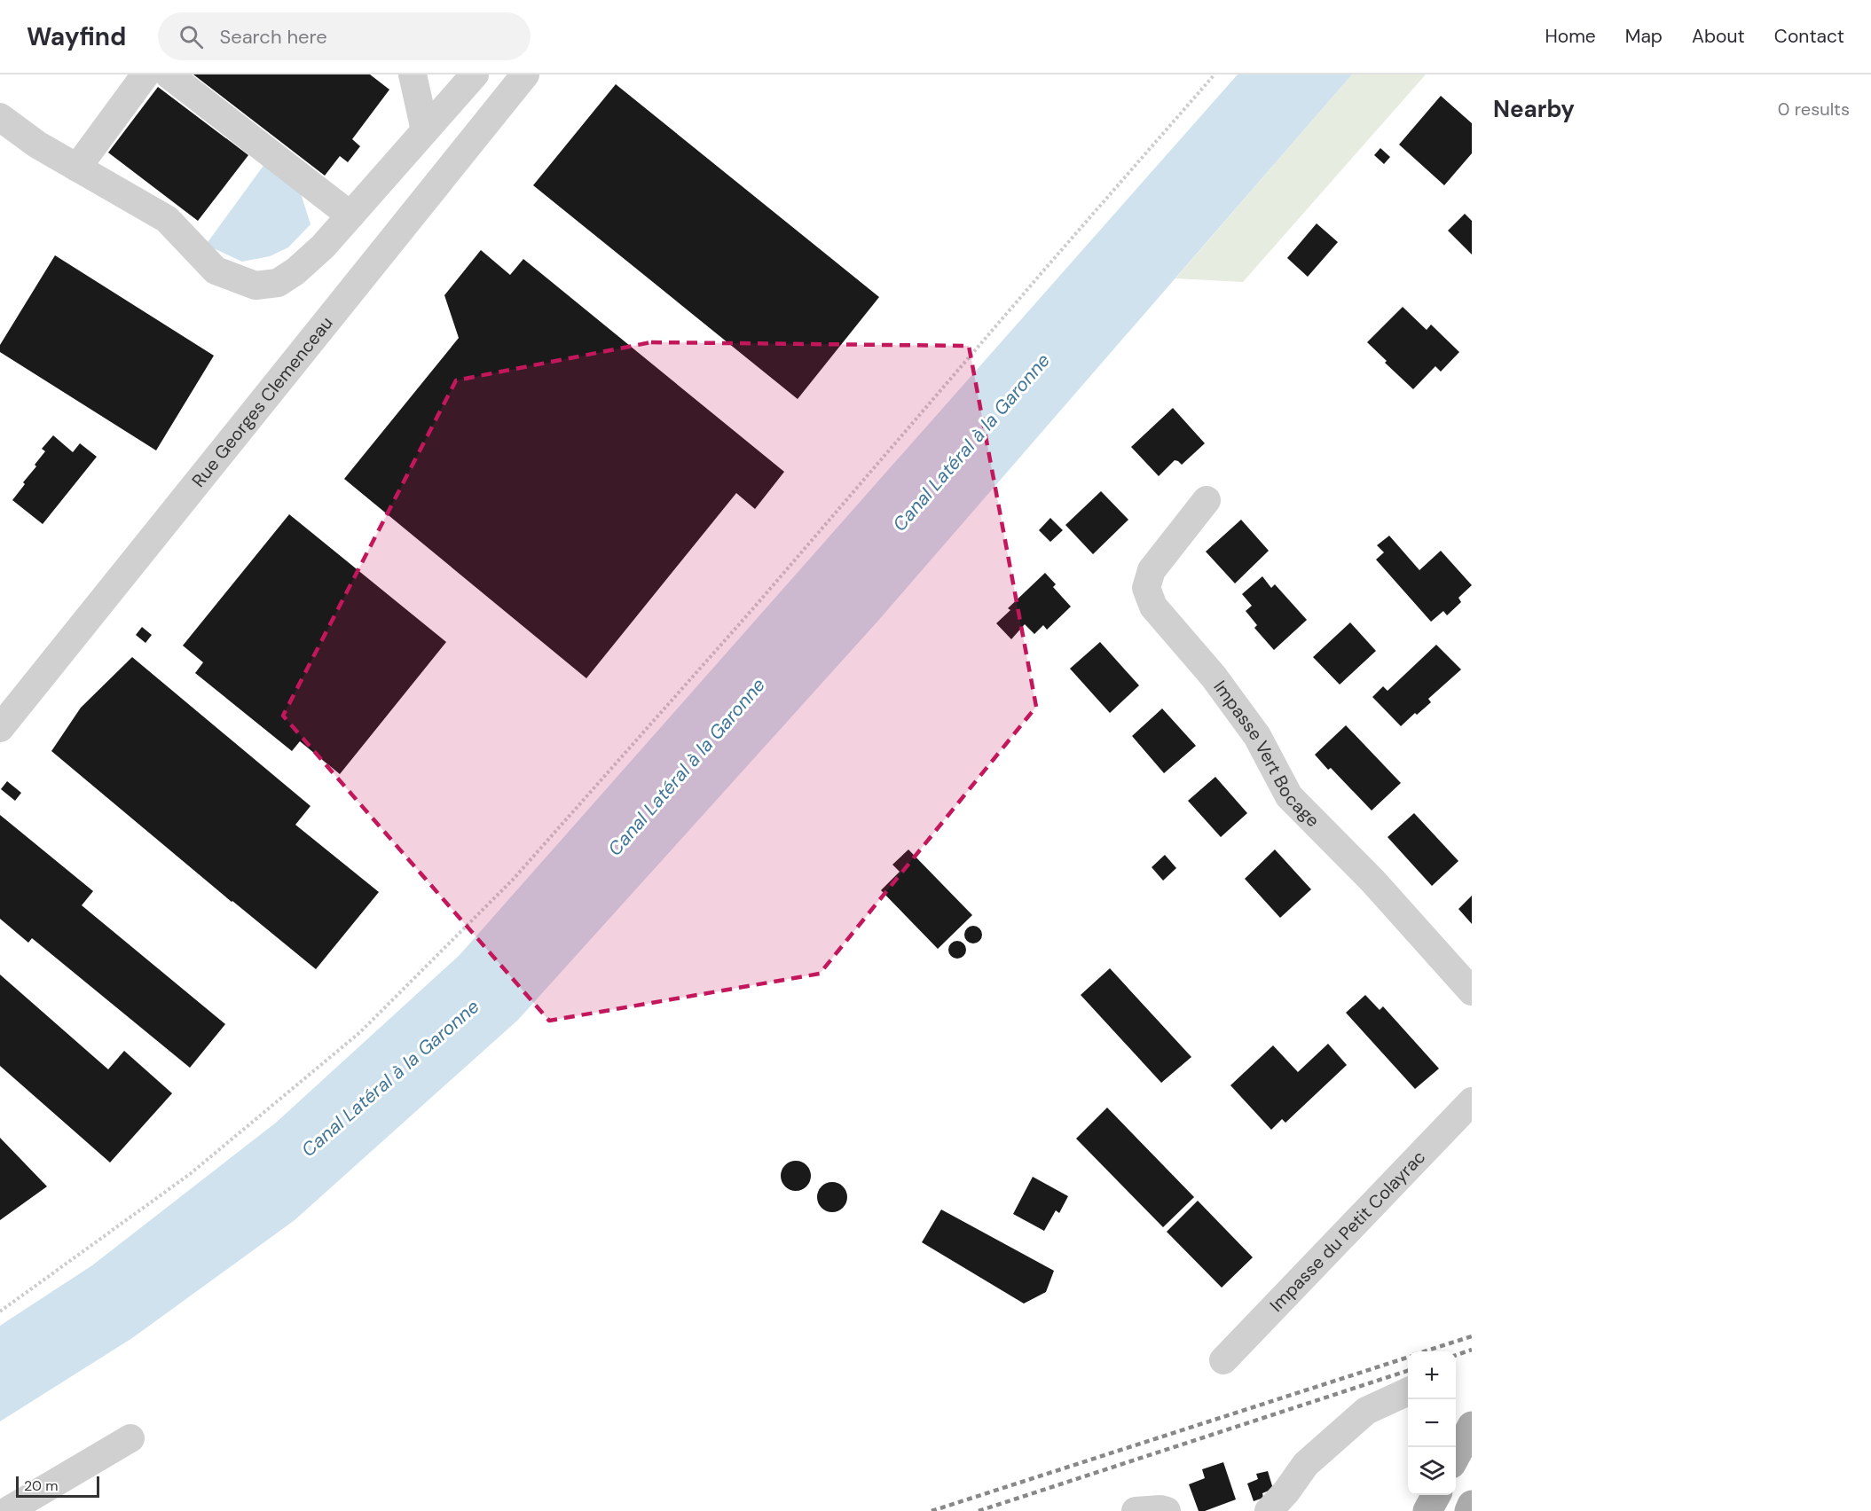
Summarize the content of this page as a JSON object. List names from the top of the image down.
{
  "streets": {
    "street": ["Rue Georges Clemenceau", "Impasse Vert Bocage", "Impasse du Petit Colayrac"]
  },
  "water": ["Canal Latéral à la Garonne"],
  "scale_bar": "20 m",
  "page": {
    "header": "Wayfind",
    "search": "Search here",
    "nav": [
      "Home",
      "Map",
      "About",
      "Contact"
    ],
    "heading": ["Nearby", "0 results"],
    "map_buttons": ["+", "−"],
    "scale": "20 m"
  }
}
